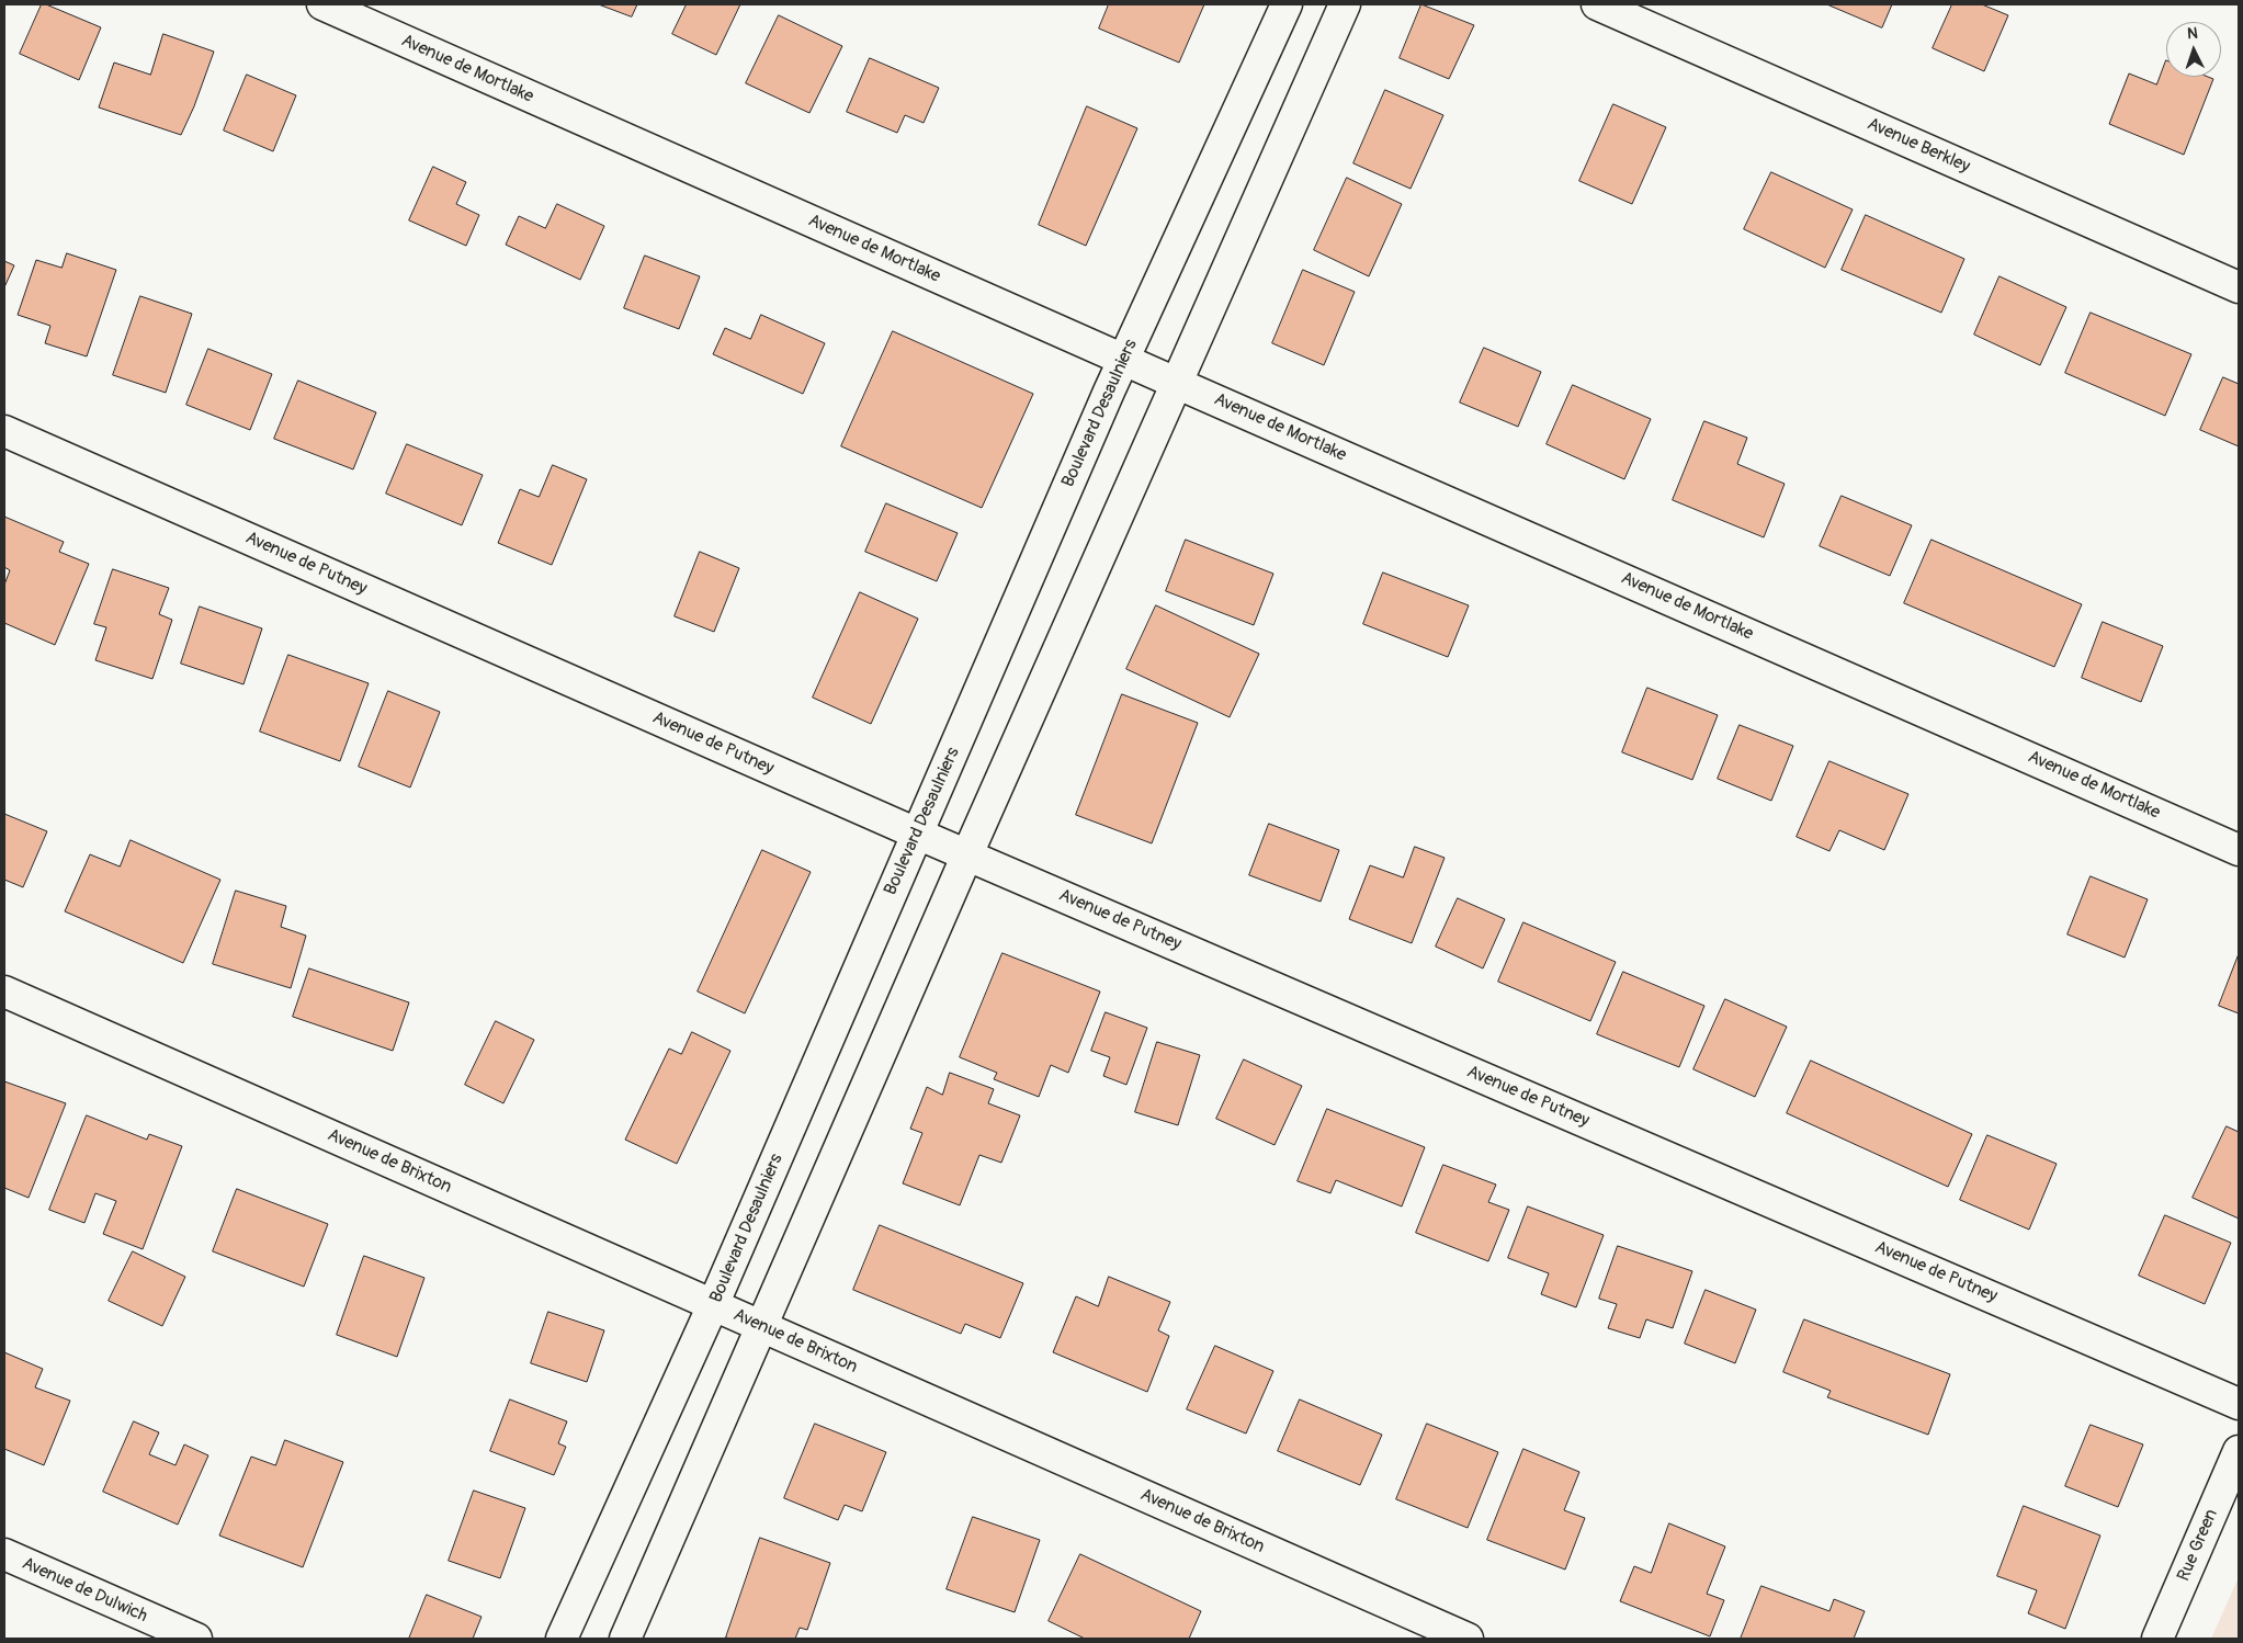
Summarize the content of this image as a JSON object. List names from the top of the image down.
{
  "streets": {
    "street": [
      "Avenue de Mortlake",
      "Avenue Berkley",
      "Boulevard Desaulniers",
      "Avenue de Putney",
      "Avenue de Brixton",
      "Rue Green",
      "Avenue de Dulwich"
    ]
  },
  "crossings": [
    ["Avenue de Mortlake", "Boulevard Desaulniers"],
    ["Boulevard Desaulniers", "Avenue de Putney"],
    ["Boulevard Desaulniers", "Avenue de Brixton"]
  ],
  "north": "top"
}
